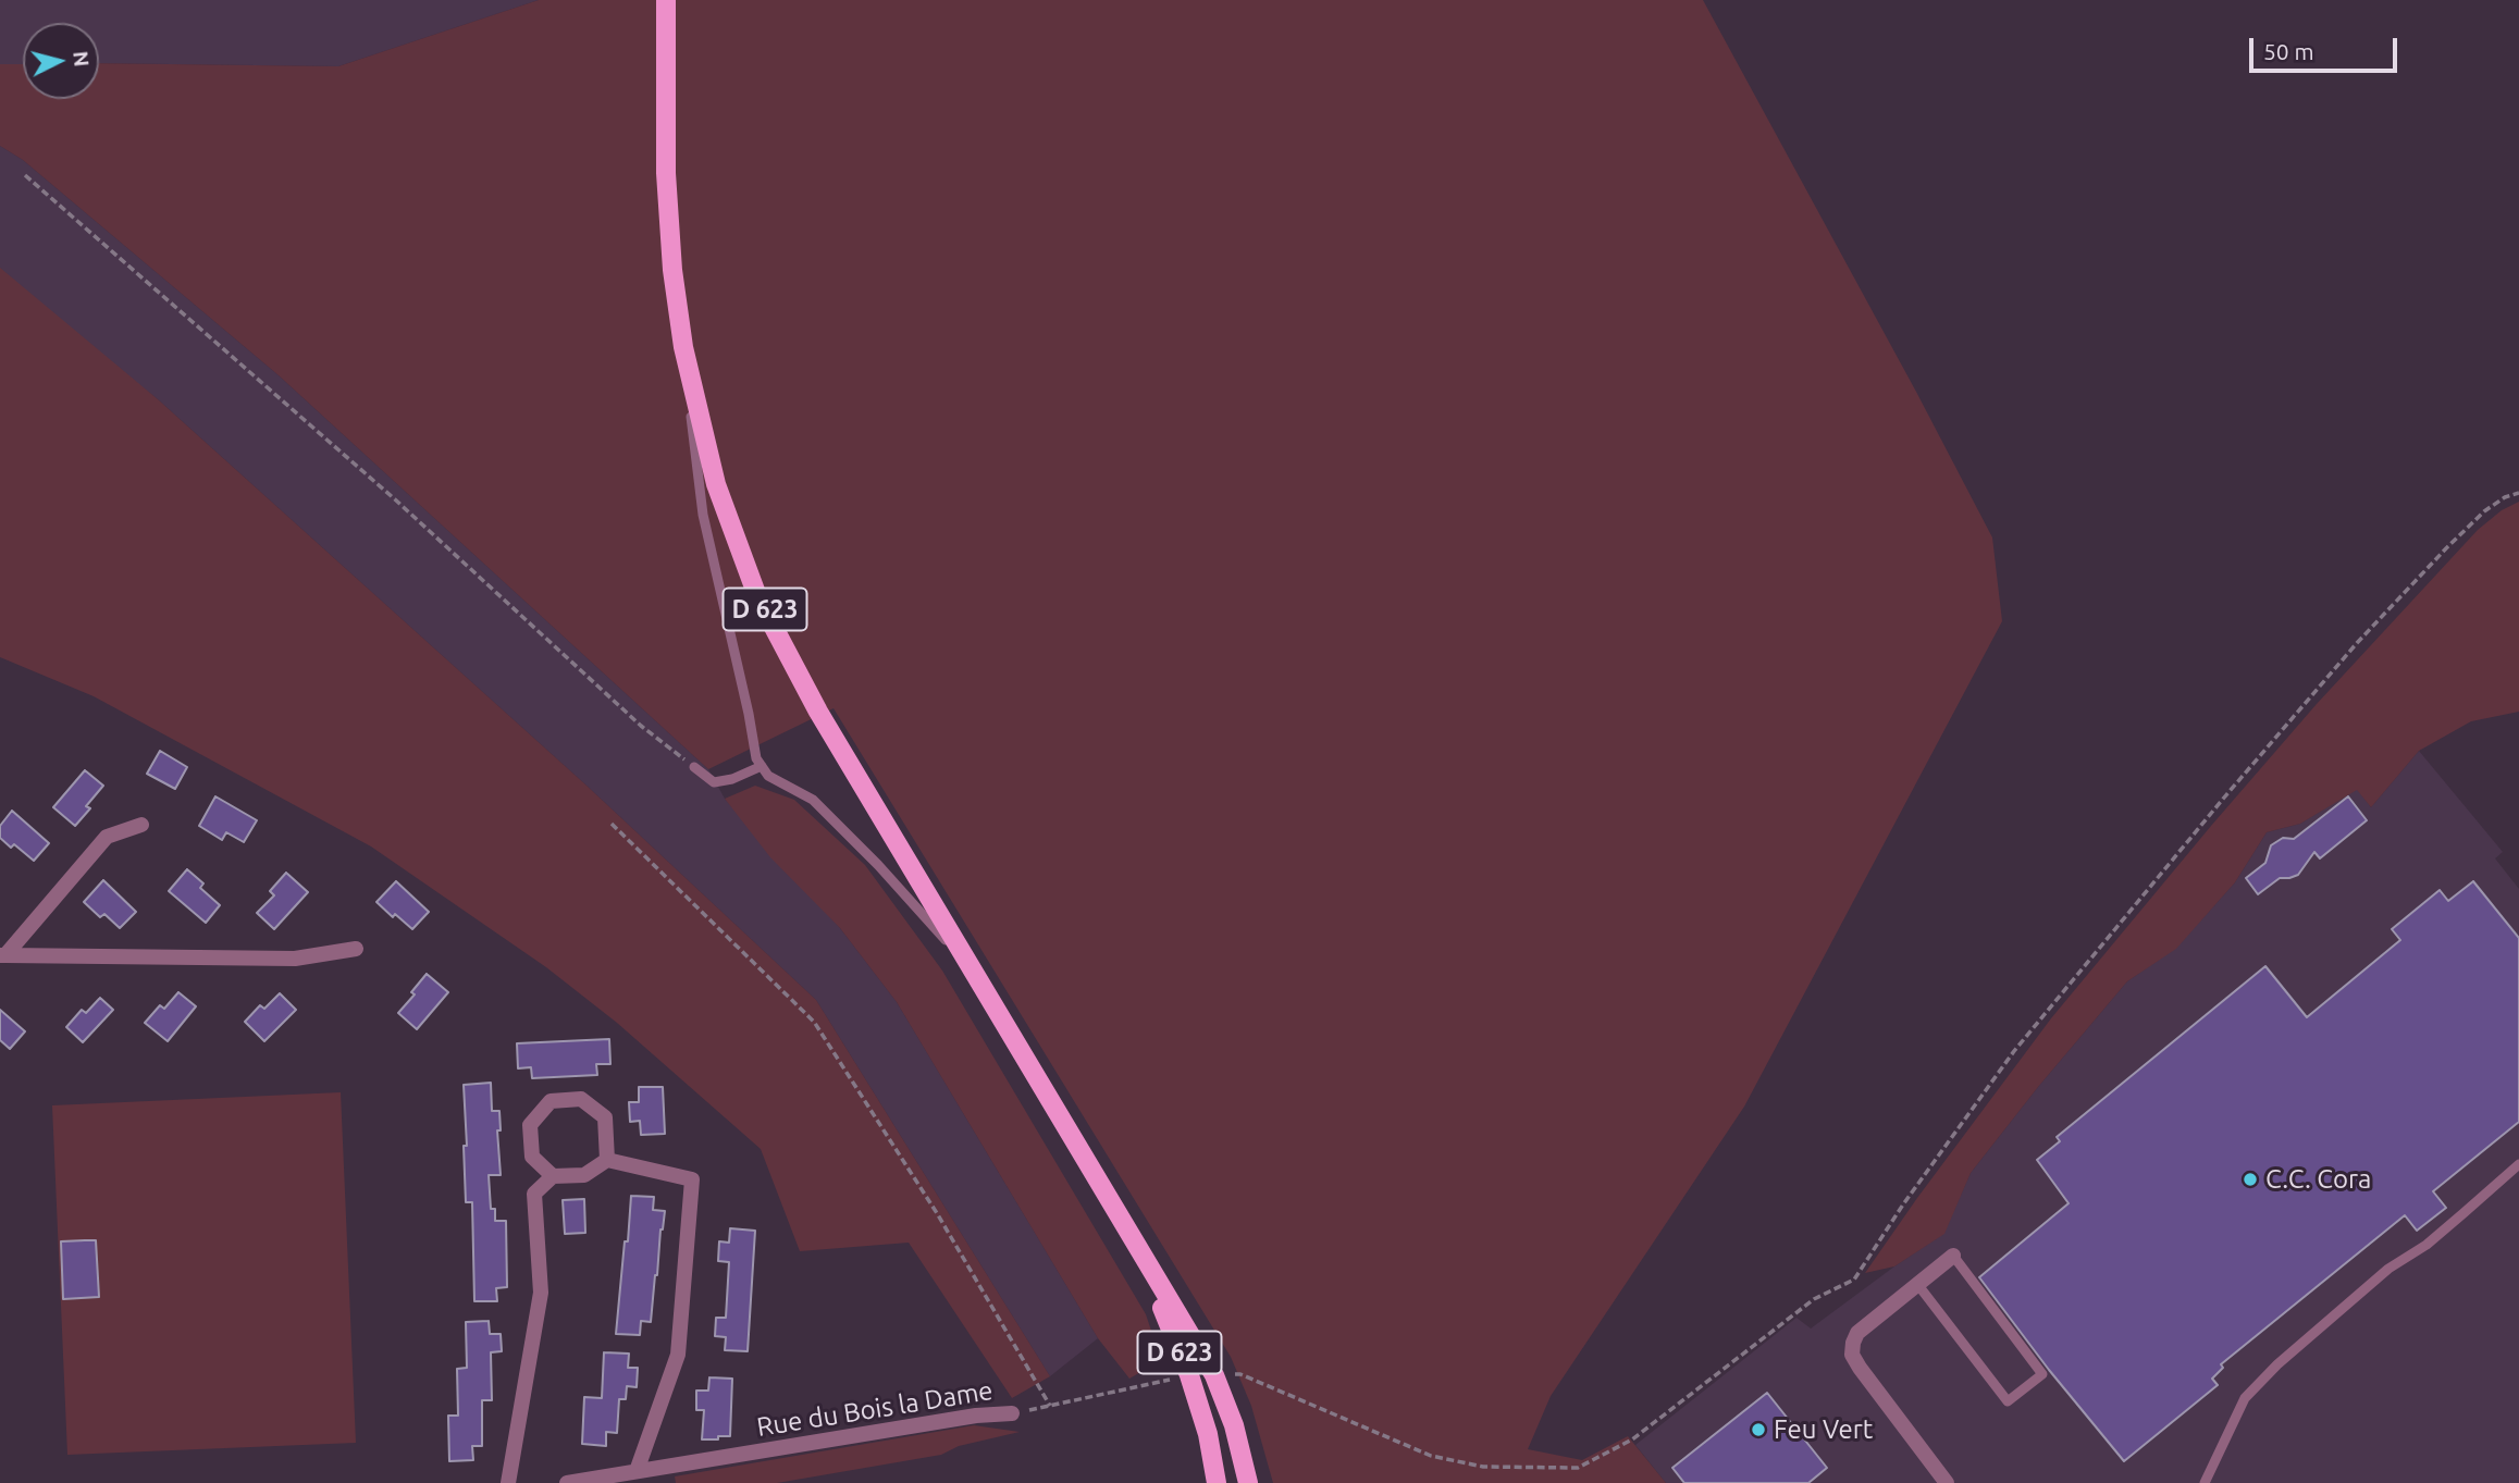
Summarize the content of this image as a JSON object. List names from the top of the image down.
{
  "streets": {
    "main road": ["D 623"],
    "street": ["Rue du Bois la Dame"]
  },
  "crossings": [
    ["D 623", "Rue du Bois la Dame"]
  ],
  "places": ["C.C. Cora", "Feu Vert"],
  "scale_bar": "50 m",
  "north": "right"
}
